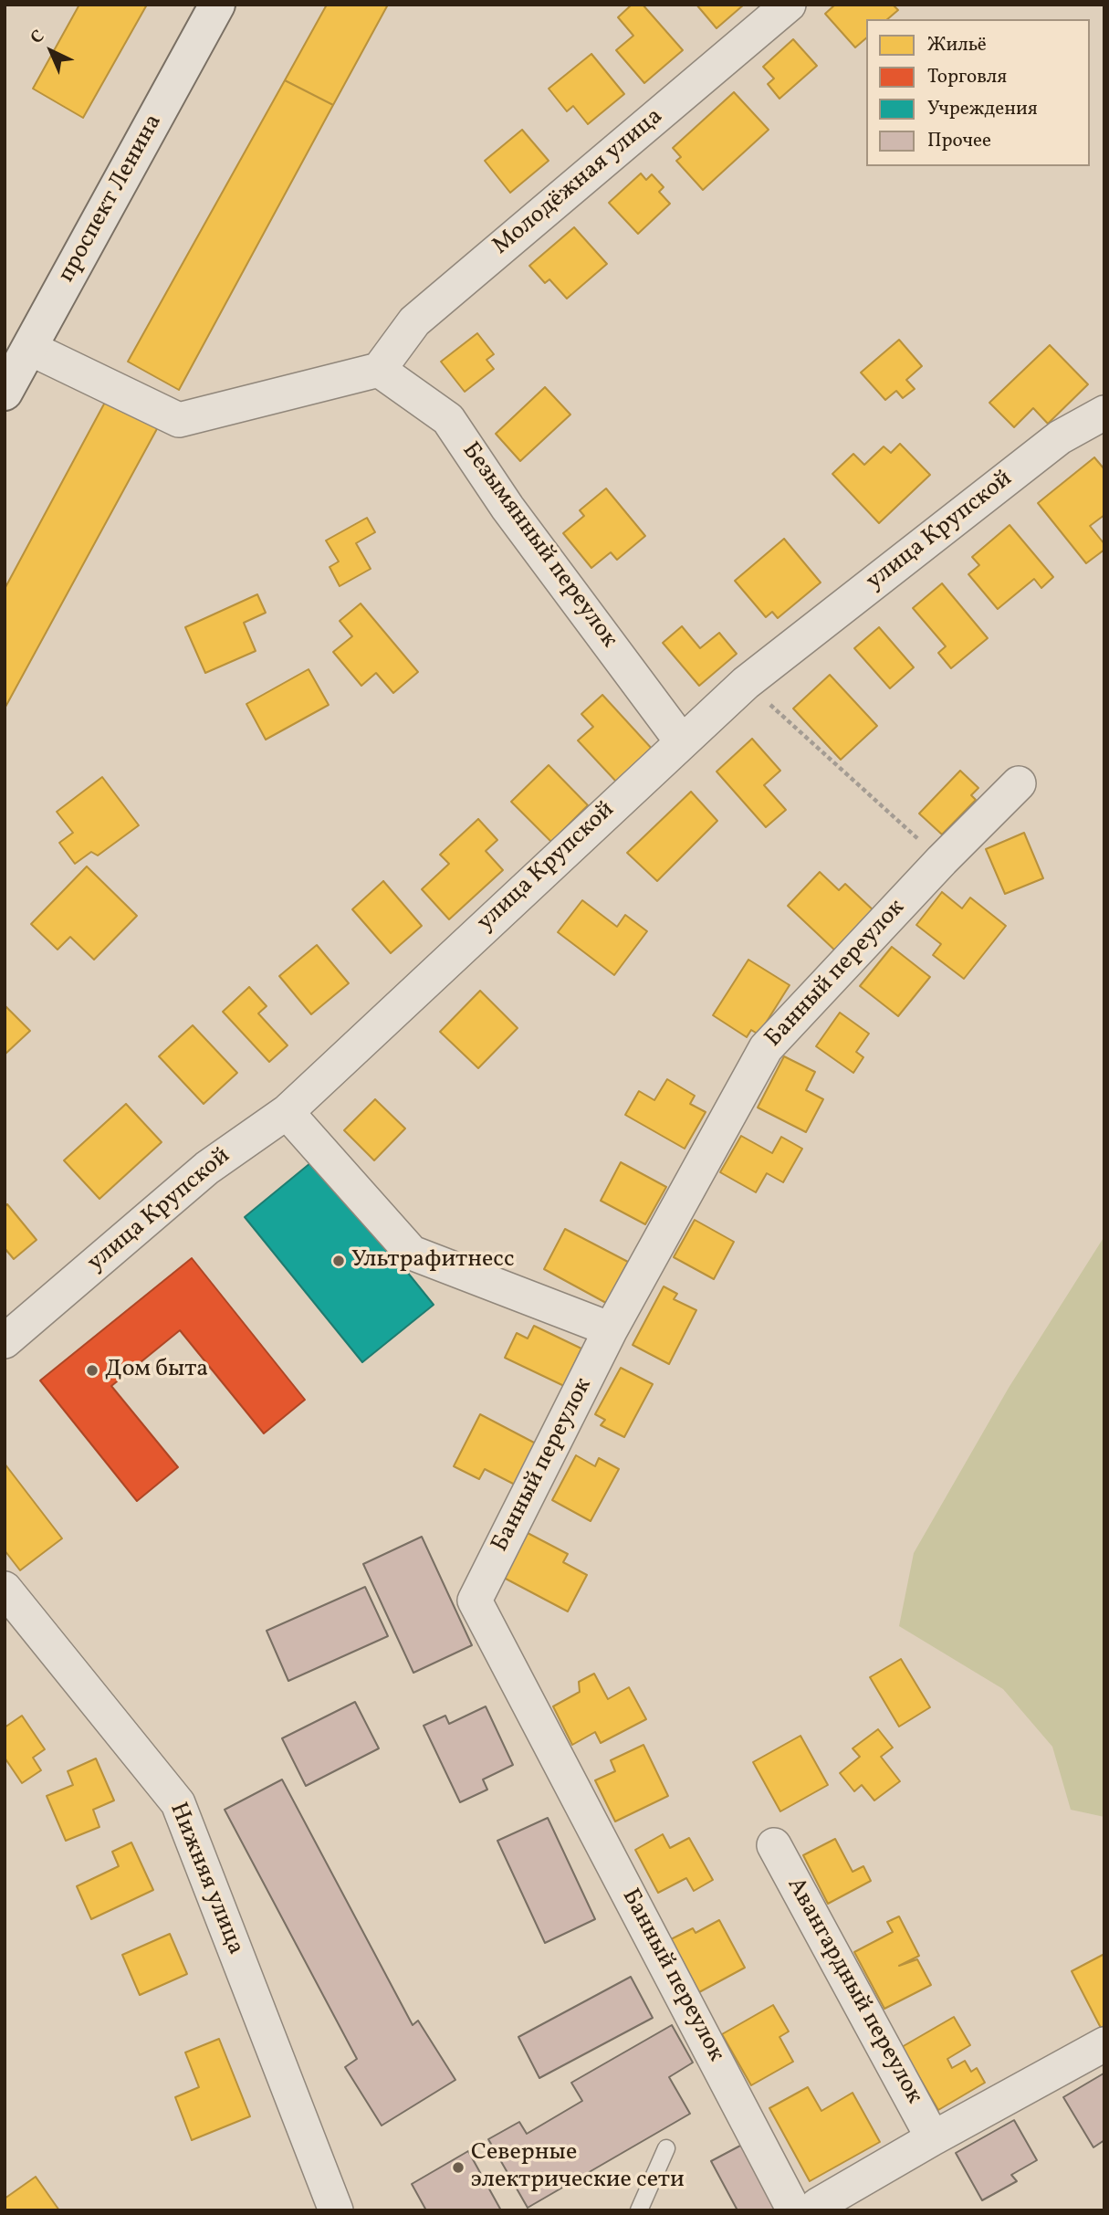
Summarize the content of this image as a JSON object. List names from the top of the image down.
{
  "streets": {
    "main road": ["проспект Ленина"],
    "street": [
      "Молодёжная улица",
      "улица Крупской",
      "Безымянный переулок",
      "Банный переулок",
      "Нижняя улица",
      "Авангардный переулок"
    ]
  },
  "crossings": [
    ["Молодёжная улица", "Безымянный переулок"],
    ["улица Крупской", "Безымянный переулок"]
  ],
  "places": ["Ультрафитнесс", "Дом быта", "Северные электрические сети"],
  "legend": [
    "Жильё",
    "Торговля",
    "Учреждения",
    "Прочее"
  ],
  "north": "top left"
}
